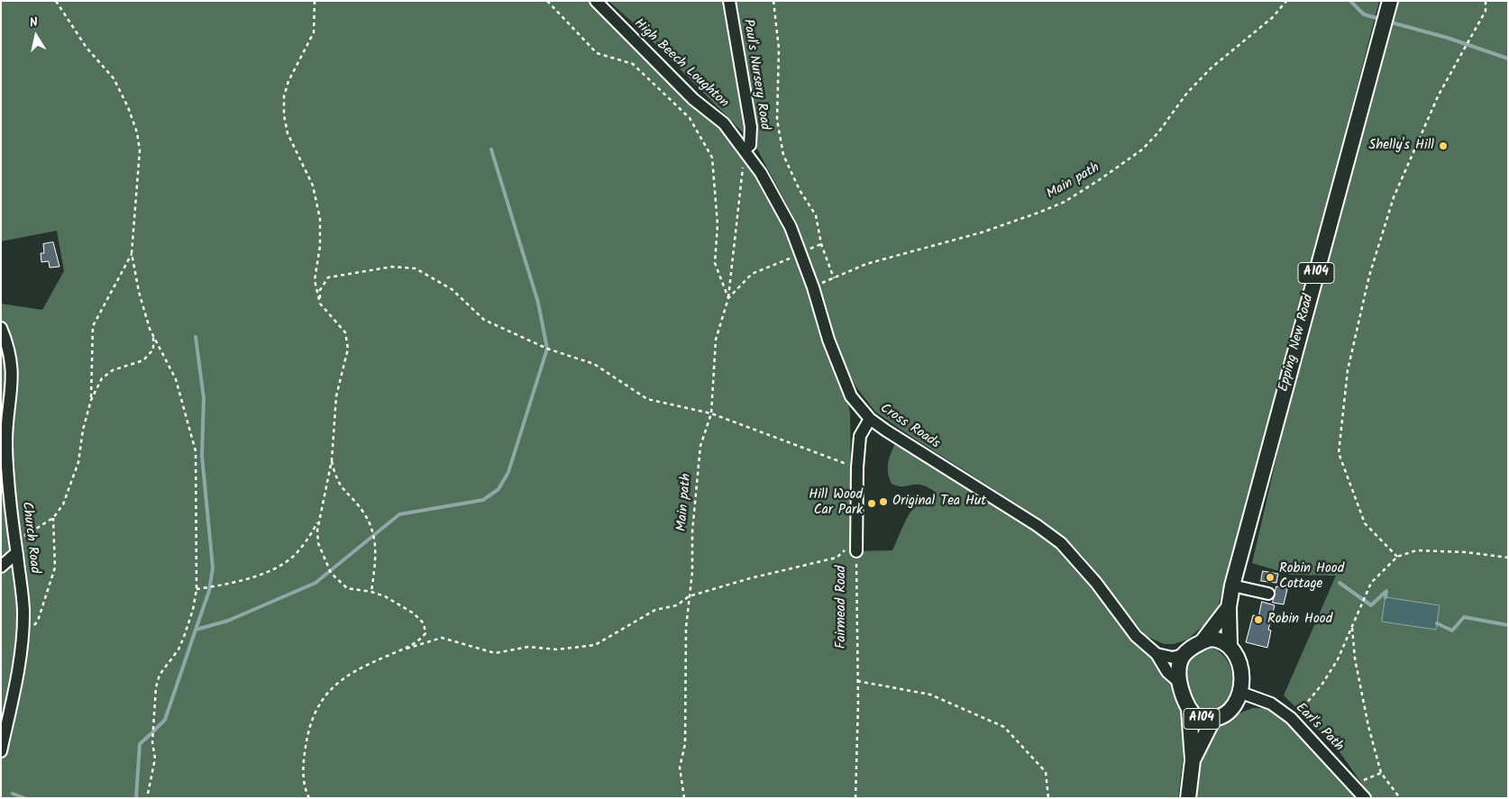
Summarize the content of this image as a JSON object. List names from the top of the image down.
{
  "streets": {
    "main road": ["A104", "Epping New Road"],
    "street": [
      "High Beech Loughton",
      "Paul's Nursery Road",
      "Cross Roads",
      "Church Road",
      "Earl's Path"
    ],
    "path": ["Main path", "Fairmead Road"]
  },
  "crossings": [
    ["High Beech Loughton", "Paul's Nursery Road"],
    ["High Beech Loughton", "Cross Roads"],
    ["Paul's Nursery Road", "Cross Roads"],
    ["Main path", "Cross Roads"],
    ["A104", "Epping New Road"],
    ["A104", "Cross Roads"],
    ["A104", "Earl's Path"],
    ["Epping New Road", "Cross Roads"],
    ["Epping New Road", "Earl's Path"],
    ["Cross Roads", "Earl's Path"]
  ],
  "places": [
    "Shelly's Hill",
    "Original Tea Hut",
    "Hill Wood Car Park",
    "Robin Hood Cottage",
    "Robin Hood"
  ],
  "north": "top"
}
